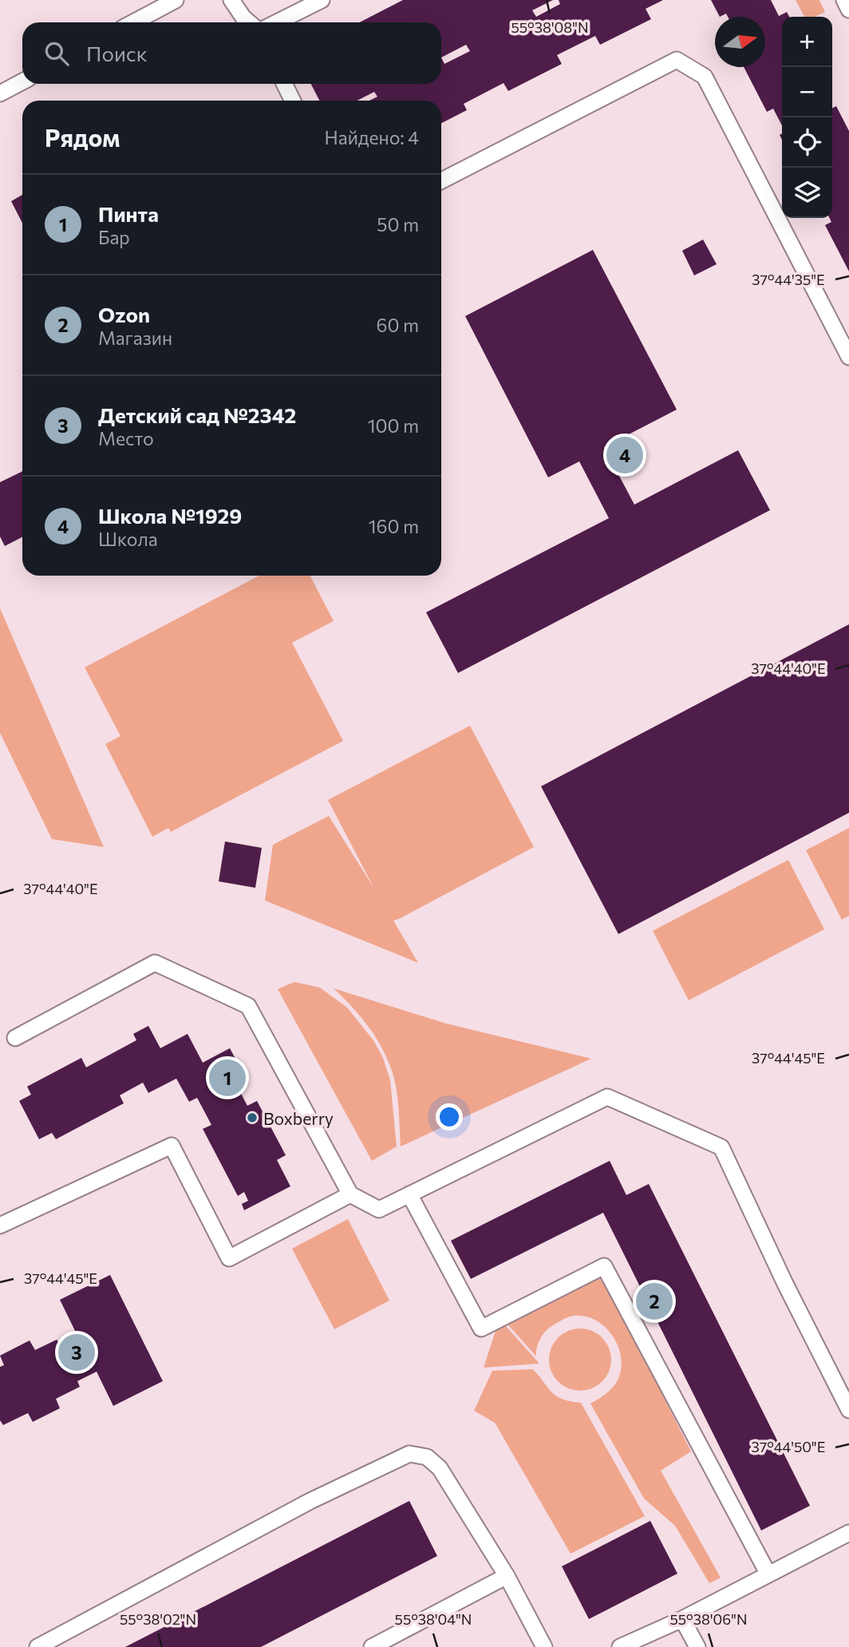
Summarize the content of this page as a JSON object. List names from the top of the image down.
{
  "places": ["Boxberry"],
  "north": "right",
  "page": {
    "map_buttons": ["+", "−"],
    "search": "Поиск",
    "heading": ["Рядом", "Найдено: 4"],
    "list": [
      {
        "mark": "1",
        "name": "Пинта",
        "note": "Бар",
        "value": "50 m"
      },
      {
        "mark": "2",
        "name": "Ozon",
        "note": "Магазин",
        "value": "60 m"
      },
      {
        "mark": "3",
        "name": "Детский сад №2342",
        "note": "Место",
        "value": "100 m"
      },
      {
        "mark": "4",
        "name": "Школа №1929",
        "note": "Школа",
        "value": "160 m"
      }
    ],
    "pins": [
      "4",
      "1",
      "2",
      "3"
    ]
  },
  "coordinates": [
    "55°38'08\"N",
    "37°44'35\"E",
    "37°44'40\"E",
    "37°44'45\"E",
    "37°44'50\"E",
    "55°38'02\"N",
    "55°38'04\"N",
    "55°38'06\"N"
  ]
}
